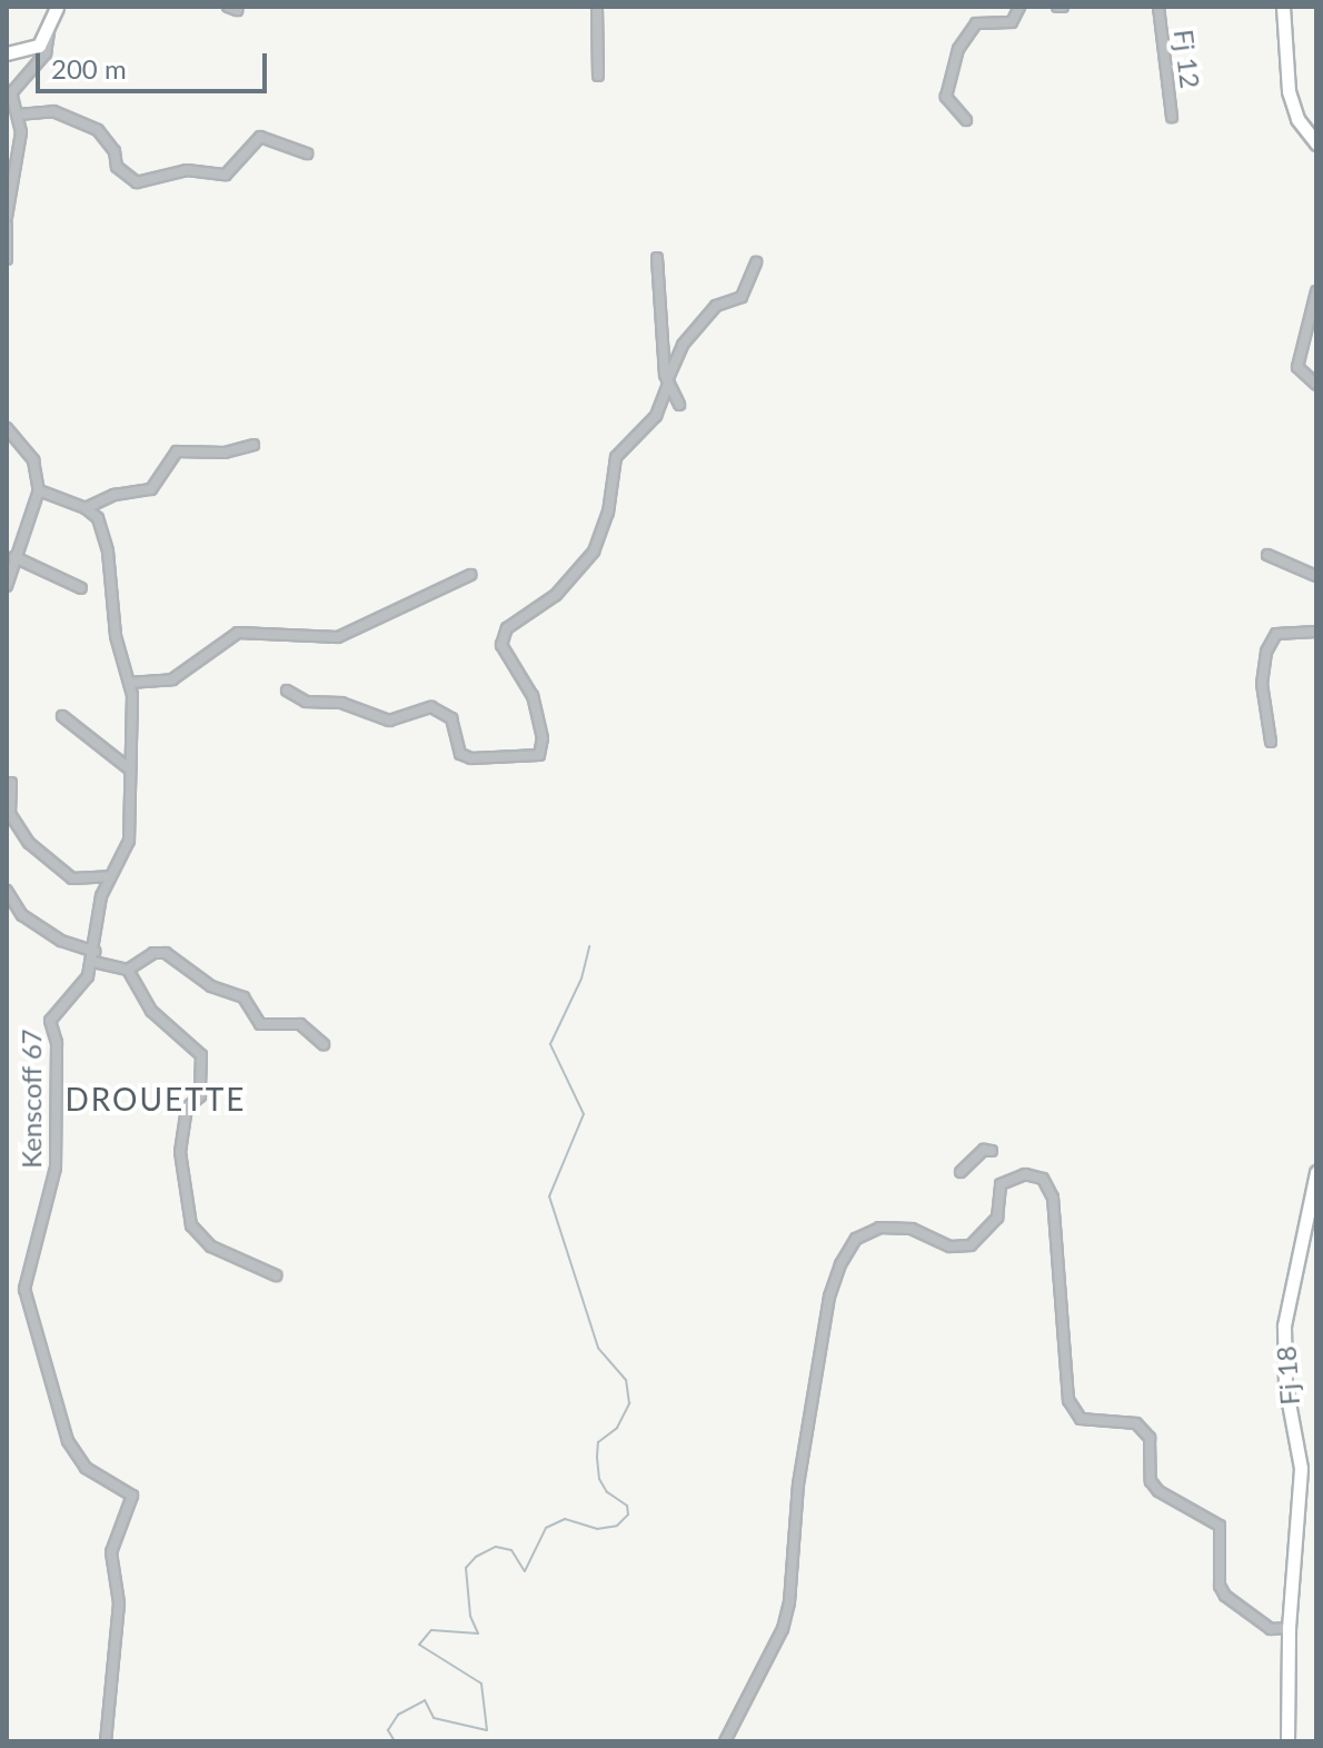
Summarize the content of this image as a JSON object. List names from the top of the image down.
{
  "streets": {
    "street": ["Fj 12", "Kenscoff 67", "Fj 18"]
  },
  "districts": ["DROUETTE"],
  "scale_bar": "200 m"
}
